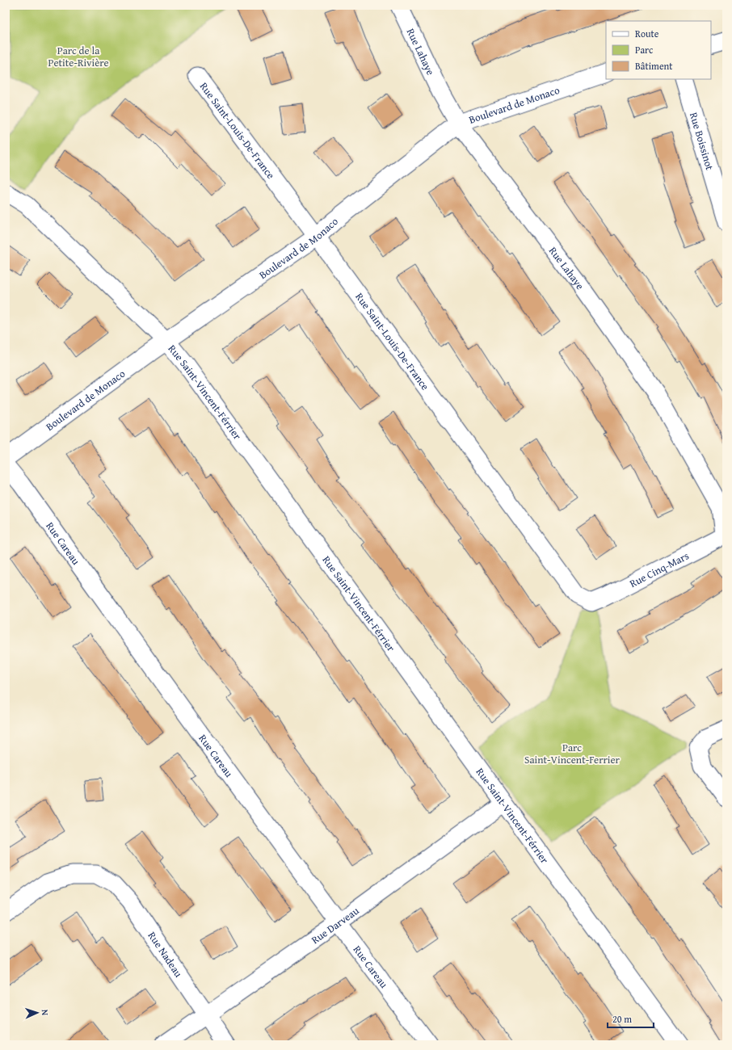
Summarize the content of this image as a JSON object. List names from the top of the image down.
{
  "streets": {
    "street": [
      "Rue Lahaye",
      "Boulevard de Monaco",
      "Rue Saint-Louis-De-France",
      "Rue Boissinot",
      "Rue Saint-Vincent-Férrier",
      "Rue Careau",
      "Rue Cinq-Mars",
      "Rue Darveau",
      "Rue Nadeau"
    ]
  },
  "crossings": [
    ["Rue Lahaye", "Boulevard de Monaco"],
    ["Rue Lahaye", "Rue Cinq-Mars"],
    ["Boulevard de Monaco", "Rue Saint-Louis-De-France"],
    ["Boulevard de Monaco", "Rue Saint-Vincent-Férrier"],
    ["Rue Saint-Louis-De-France", "Rue Cinq-Mars"],
    ["Rue Saint-Vincent-Férrier", "Rue Darveau"],
    ["Rue Careau", "Rue Darveau"],
    ["Rue Darveau", "Rue Nadeau"]
  ],
  "parks": ["Parc de la Petite-Rivière", "Parc Saint-Vincent-Ferrier"],
  "legend": ["Route", "Parc", "Bâtiment"],
  "scale_bar": "20 m",
  "north": "right"
}
